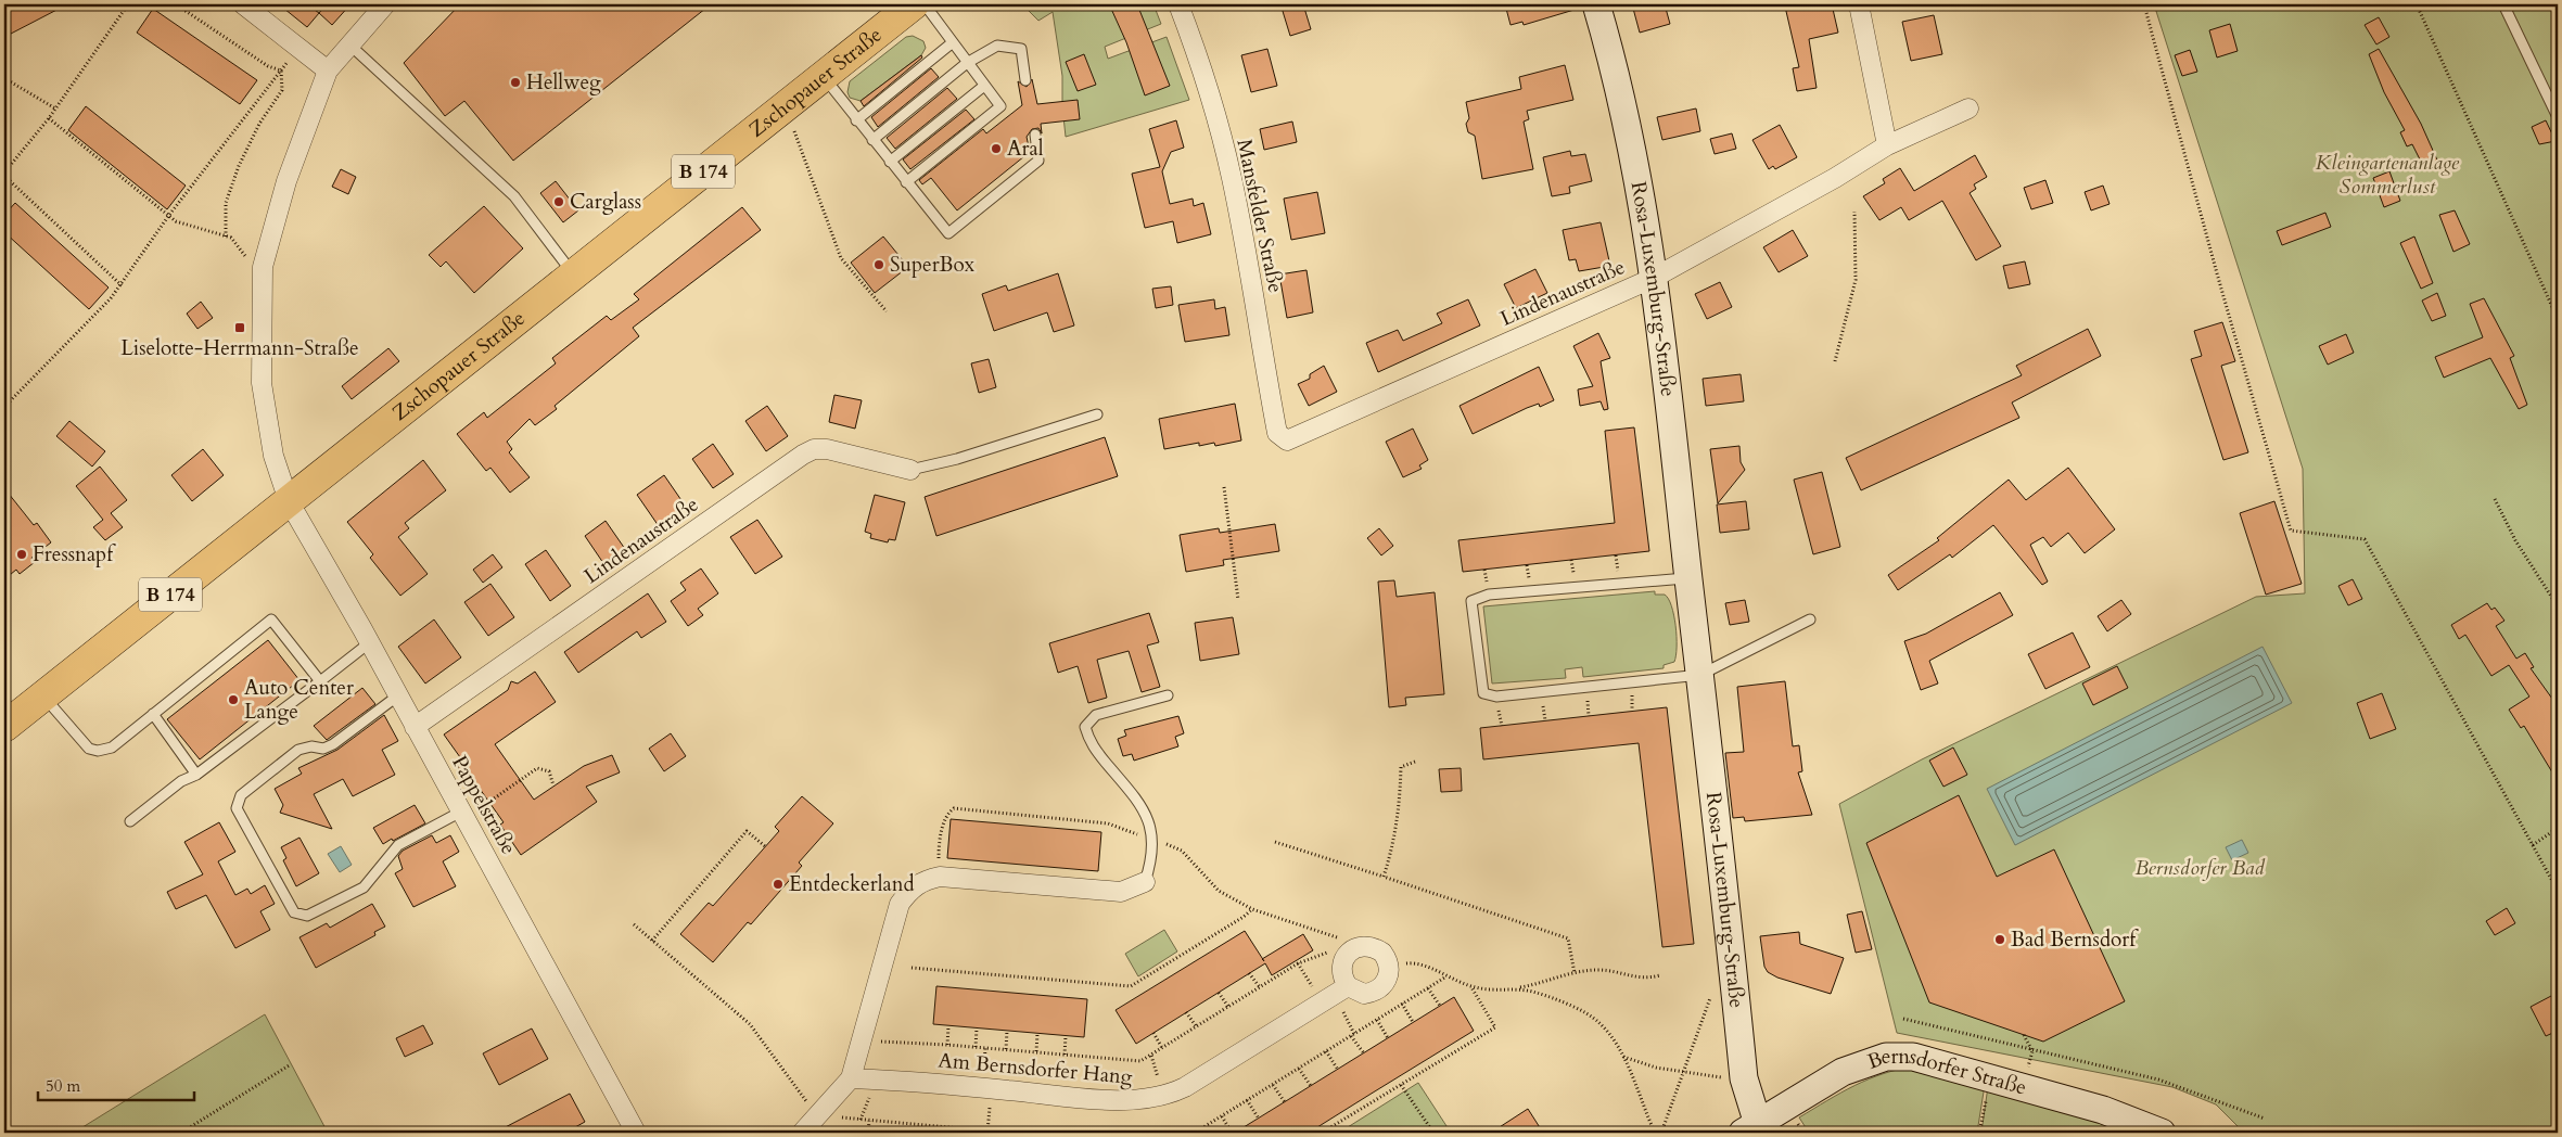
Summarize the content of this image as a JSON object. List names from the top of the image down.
{
  "streets": {
    "main road": ["Zschopauer Straße", "B 174"],
    "street": [
      "Mansfelder Straße",
      "Rosa-Luxemburg-Straße",
      "Lindenaustraße",
      "Pappelstraße",
      "Am Bernsdorfer Hang",
      "Bernsdorfer Straße"
    ]
  },
  "crossings": [
    ["Zschopauer Straße", "Pappelstraße"],
    ["Mansfelder Straße", "Lindenaustraße"],
    ["Rosa-Luxemburg-Straße", "Lindenaustraße"],
    ["Rosa-Luxemburg-Straße", "Bernsdorfer Straße"],
    ["Lindenaustraße", "Pappelstraße"]
  ],
  "parks": ["Kleingartenanlage Sommerlust", "Bernsdorfer Bad"],
  "places": {
    "other": [
      "Hellweg",
      "Aral",
      "Carglass",
      "SuperBox",
      "Fressnapf",
      "Auto Center Lange",
      "Entdeckerland",
      "Bad Bernsdorf"
    ],
    "transit": ["Liselotte-Herrmann-Straße"]
  },
  "scale_bar": "50 m"
}
